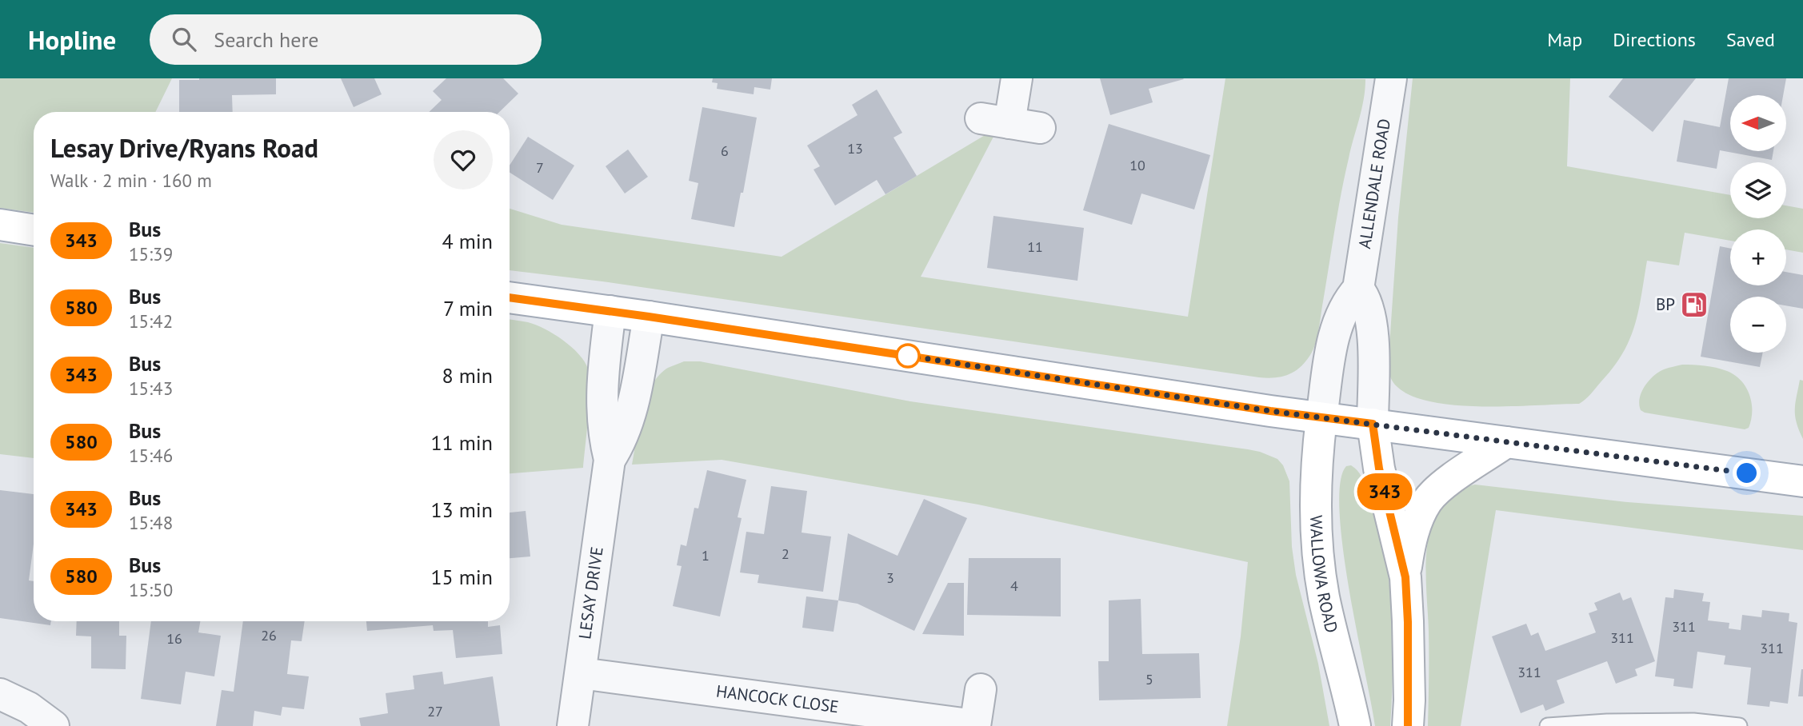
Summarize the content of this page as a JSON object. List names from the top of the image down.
{
  "streets": {
    "main road": ["WALLOWA ROAD"],
    "street": ["ALLENDALE ROAD", "LESAY DRIVE", "HANCOCK CLOSE"]
  },
  "crossings": [
    ["ALLENDALE ROAD", "WALLOWA ROAD"],
    ["LESAY DRIVE", "HANCOCK CLOSE"]
  ],
  "places": {
    "fuel station": ["BP"]
  },
  "lines": ["bus line 343"],
  "house_numbers": [
    "13",
    "6",
    "10",
    "7",
    "11",
    "2",
    "1",
    "3",
    "4",
    "311",
    "26",
    "311",
    "16",
    "311",
    "311",
    "5",
    "27"
  ],
  "north": "left",
  "page": {
    "header": "Hopline",
    "search": "Search here",
    "nav": ["Map", "Directions", "Saved"],
    "on_map": "343",
    "map_buttons": ["+", "−"],
    "heading": ["Lesay Drive/Ryans Road", "Walk · 2 min · 160 m"],
    "list": [
      {
        "mark": "343",
        "name": "Bus",
        "note": "15:39",
        "value": "4 min"
      },
      {
        "mark": "580",
        "name": "Bus",
        "note": "15:42",
        "value": "7 min"
      },
      {
        "mark": "343",
        "name": "Bus",
        "note": "15:43",
        "value": "8 min"
      },
      {
        "mark": "580",
        "name": "Bus",
        "note": "15:46",
        "value": "11 min"
      },
      {
        "mark": "343",
        "name": "Bus",
        "note": "15:48",
        "value": "13 min"
      },
      {
        "mark": "580",
        "name": "Bus",
        "note": "15:50",
        "value": "15 min"
      }
    ]
  }
}
